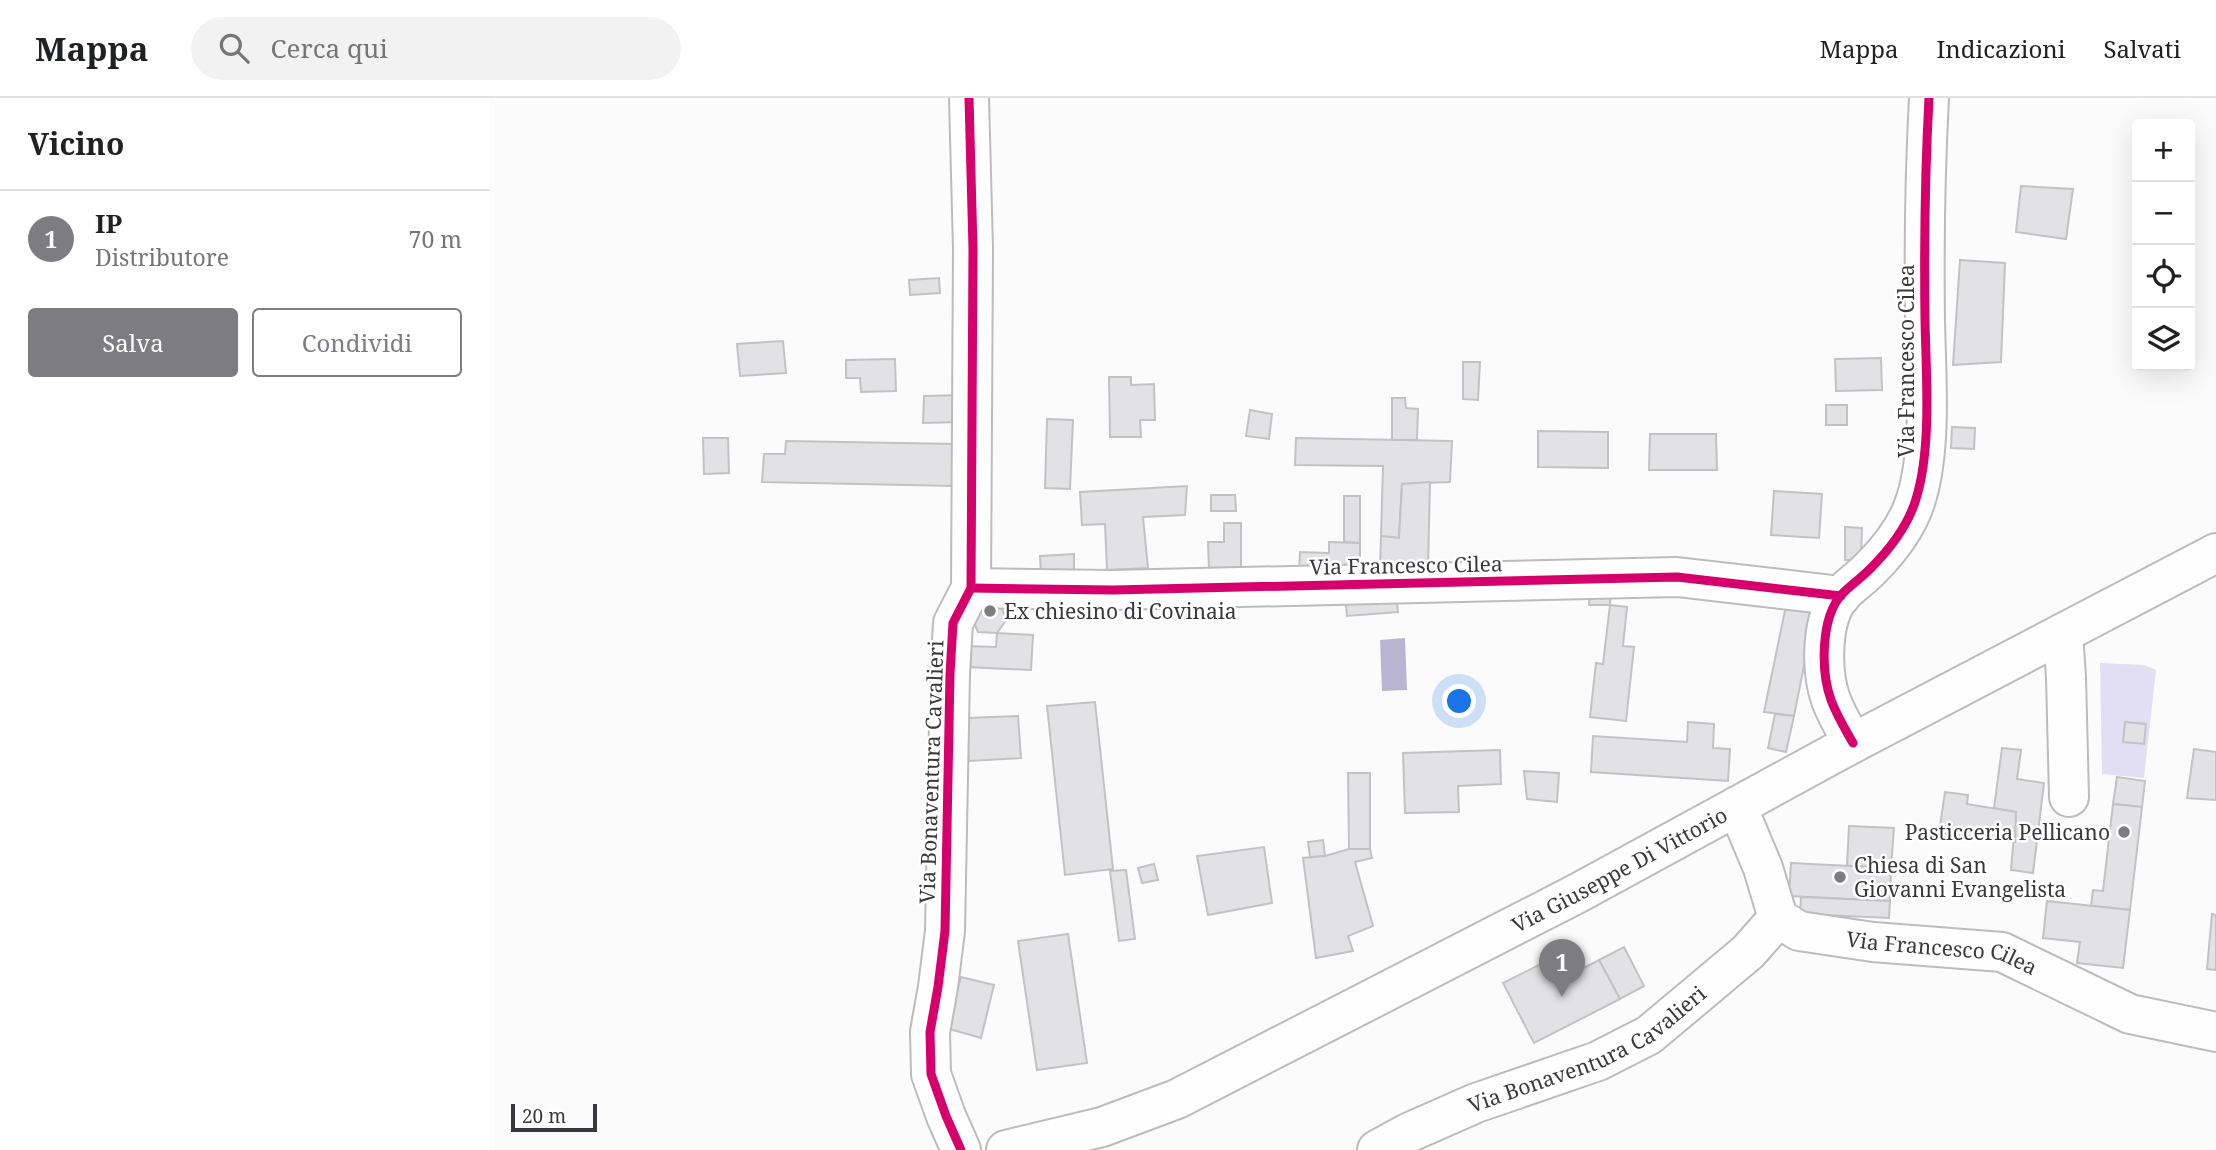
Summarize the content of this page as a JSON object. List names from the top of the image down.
{
  "streets": {
    "street": ["Via Francesco Cilea", "Via Bonaventura Cavalieri", "Via Giuseppe Di Vittorio"]
  },
  "crossings": [
    ["Via Francesco Cilea", "Via Bonaventura Cavalieri"],
    ["Via Francesco Cilea", "Via Giuseppe Di Vittorio"]
  ],
  "places": ["Ex chiesino di Covinaia", "Pasticceria Pellicano", "Chiesa di San Giovanni Evangelista"],
  "scale_bar": "20 m",
  "page": {
    "header": "Mappa",
    "search": "Cerca qui",
    "nav": ["Mappa", "Indicazioni", "Salvati"],
    "heading": "Vicino",
    "map_buttons": ["+", "−"],
    "list": [
      {
        "mark": "1",
        "name": "IP",
        "note": "Distributore",
        "value": "70 m"
      }
    ],
    "buttons": ["Salva", "Condividi"],
    "pins": "1",
    "scale": "20 m"
  }
}
